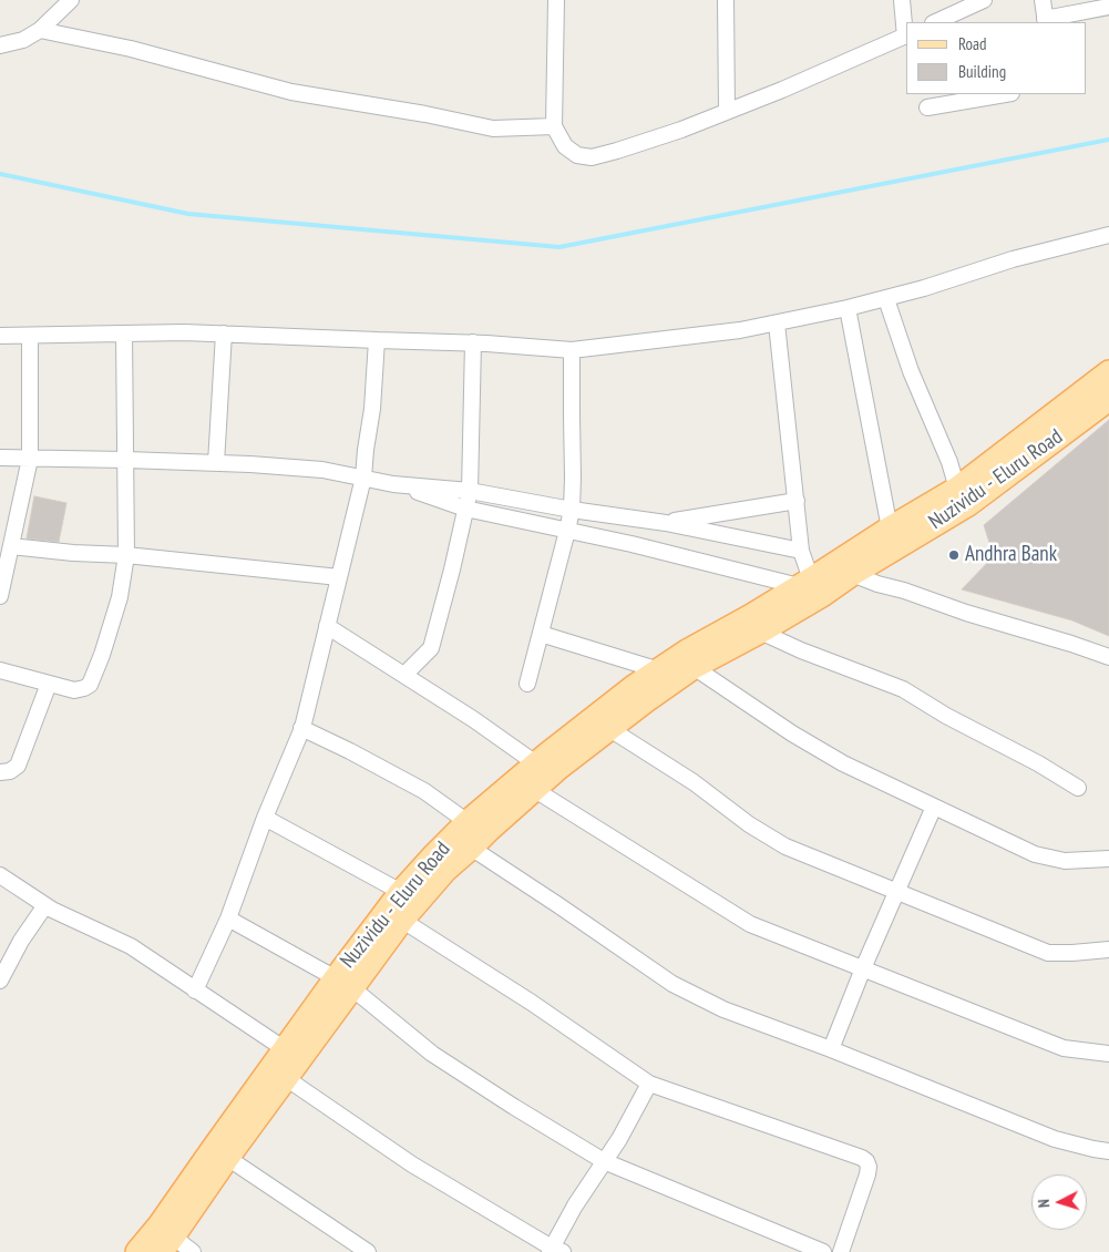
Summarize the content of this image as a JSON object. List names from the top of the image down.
{
  "streets": {
    "main road": ["Nuzividu - Eluru Road"]
  },
  "places": ["Andhra Bank"],
  "legend": ["Road", "Building"],
  "north": "left"
}
